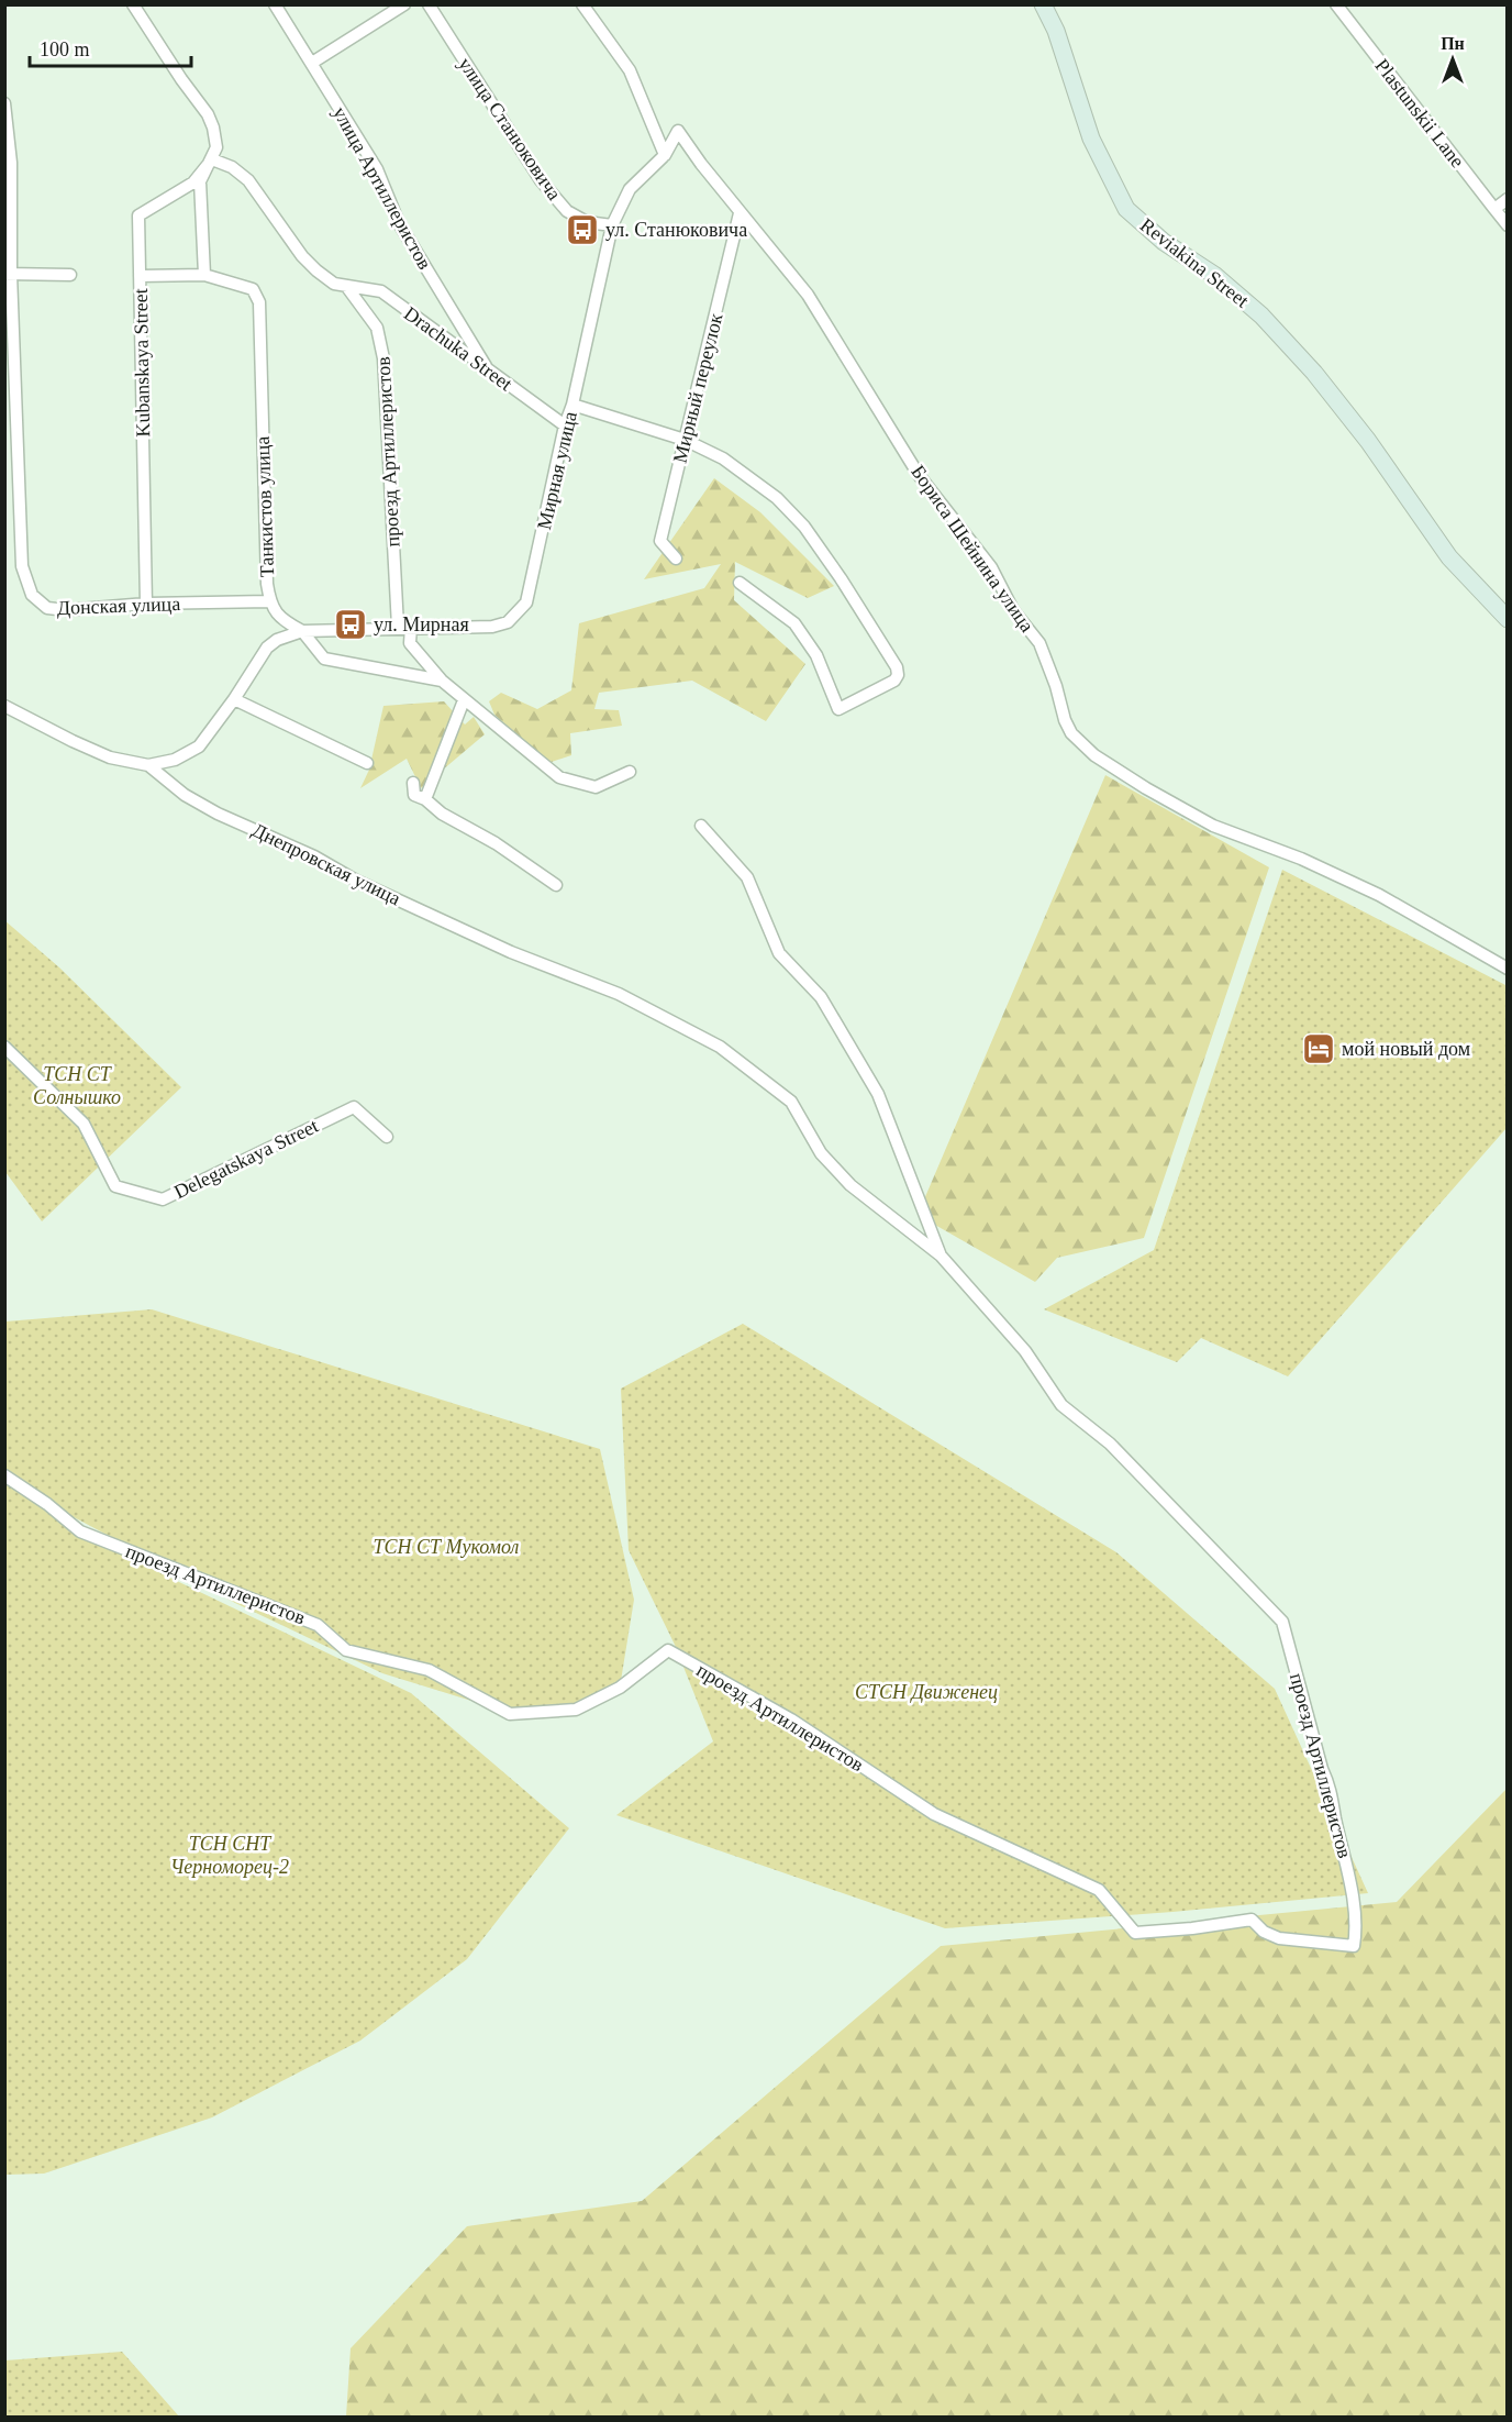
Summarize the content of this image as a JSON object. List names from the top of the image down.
{
  "streets": {
    "main road": ["Reviakina Street"],
    "street": [
      "Plastunskii Lane",
      "улица Станюковича",
      "улица Артиллеристов",
      "Drachuka Street",
      "Kubanskaya Street",
      "Мирный переулок",
      "проезд Артиллеристов",
      "Мирная улица",
      "Танкистов улица",
      "Бориса Шейнина улица",
      "Донская улица",
      "Днепровская улица",
      "Delegatskaya Street"
    ]
  },
  "crossings": [
    ["улица Станюковича", "Мирная улица"],
    ["улица Артиллеристов", "Drachuka Street"],
    ["Drachuka Street", "проезд Артиллеристов"],
    ["Drachuka Street", "Мирная улица"],
    ["Kubanskaya Street", "Донская улица"],
    ["Мирный переулок", "Бориса Шейнина улица"],
    ["проезд Артиллеристов", "Мирная улица"],
    ["проезд Артиллеристов", "Днепровская улица"],
    ["Мирная улица", "Танкистов улица"],
    ["Мирная улица", "Бориса Шейнина улица"],
    ["Танкистов улица", "Донская улица"]
  ],
  "parks": [
    "ТСН СТ Солнышко",
    "ТСН СТ Мукомол",
    "СТСН Движенец",
    "ТСН СНТ Черноморец-2"
  ],
  "places": {
    "bus stop": ["ул. Станюковича", "ул. Мирная"],
    "hotel": ["мой новый дом"]
  },
  "scale_bar": "100 m",
  "north": "top"
}
